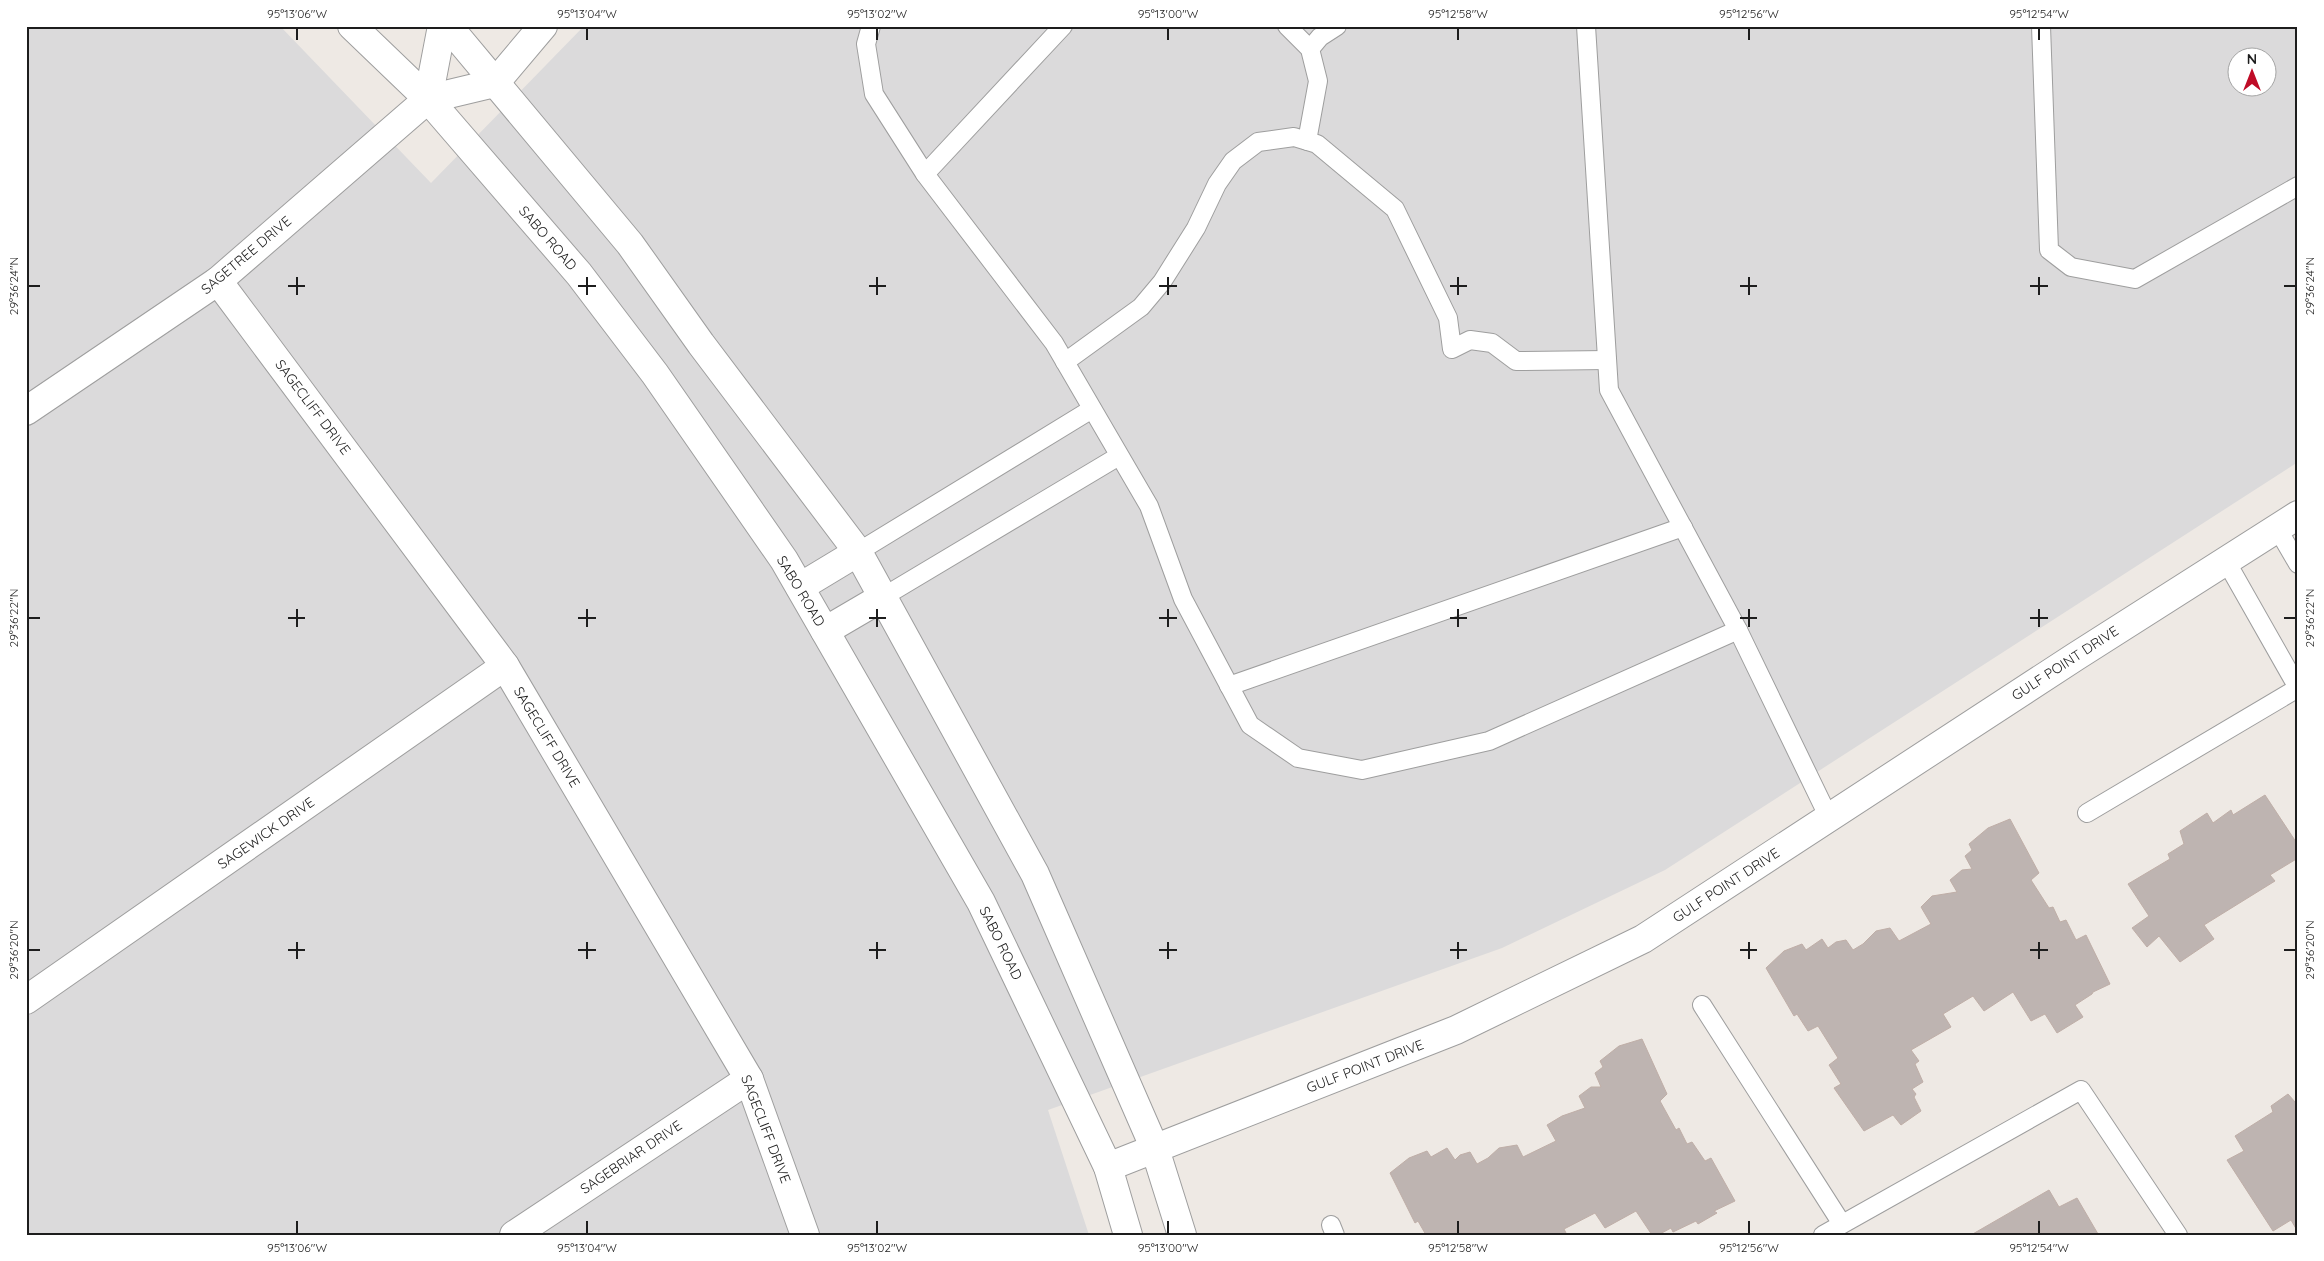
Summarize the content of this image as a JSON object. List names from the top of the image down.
{
  "streets": {
    "street": [
      "SABO ROAD",
      "SAGETREE DRIVE",
      "SAGECLIFF DRIVE",
      "GULF POINT DRIVE",
      "SAGEWICK DRIVE",
      "SAGEBRIAR DRIVE"
    ]
  },
  "crossings": [
    ["SABO ROAD", "SAGETREE DRIVE"],
    ["SABO ROAD", "GULF POINT DRIVE"],
    ["SAGETREE DRIVE", "SAGECLIFF DRIVE"],
    ["SAGECLIFF DRIVE", "SAGEWICK DRIVE"],
    ["SAGECLIFF DRIVE", "SAGEBRIAR DRIVE"]
  ],
  "north": "top",
  "coordinates": [
    "95°13'06\"W",
    "95°13'04\"W",
    "95°13'02\"W",
    "95°13'00\"W",
    "95°12'58\"W",
    "95°12'56\"W",
    "95°12'54\"W",
    "29°36'24\"N",
    "29°36'22\"N",
    "29°36'20\"N"
  ]
}
